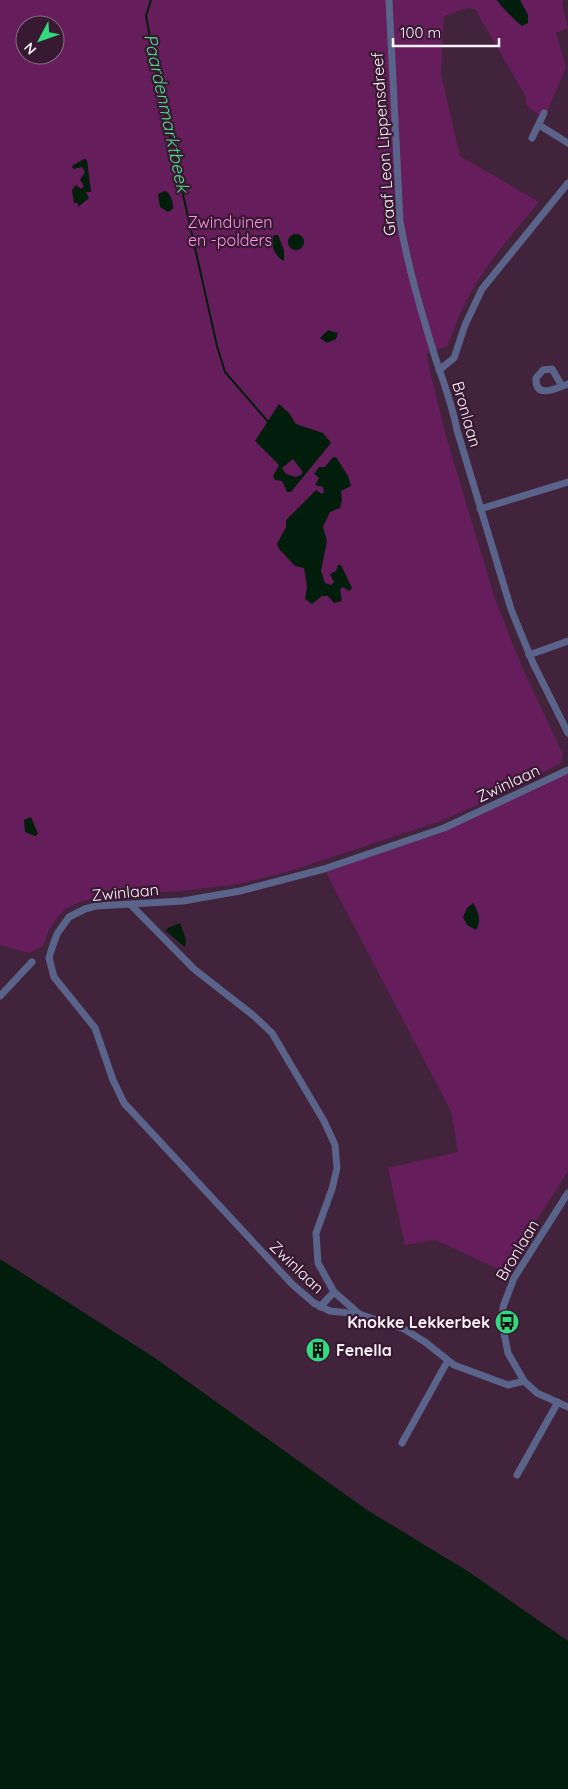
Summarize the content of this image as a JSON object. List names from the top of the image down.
{
  "streets": {
    "street": ["Graaf Leon Lippensdreef", "Bronlaan", "Zwinlaan"]
  },
  "crossings": [
    ["Graaf Leon Lippensdreef", "Bronlaan"],
    ["Bronlaan", "Zwinlaan"]
  ],
  "water": ["Paardenmarktbeek"],
  "parks": ["Zwinduinen en -polders"],
  "places": {
    "bus stop": ["Knokke Lekkerbek"],
    "building": ["Fenella"]
  },
  "scale_bar": "100 m",
  "north": "bottom left"
}
